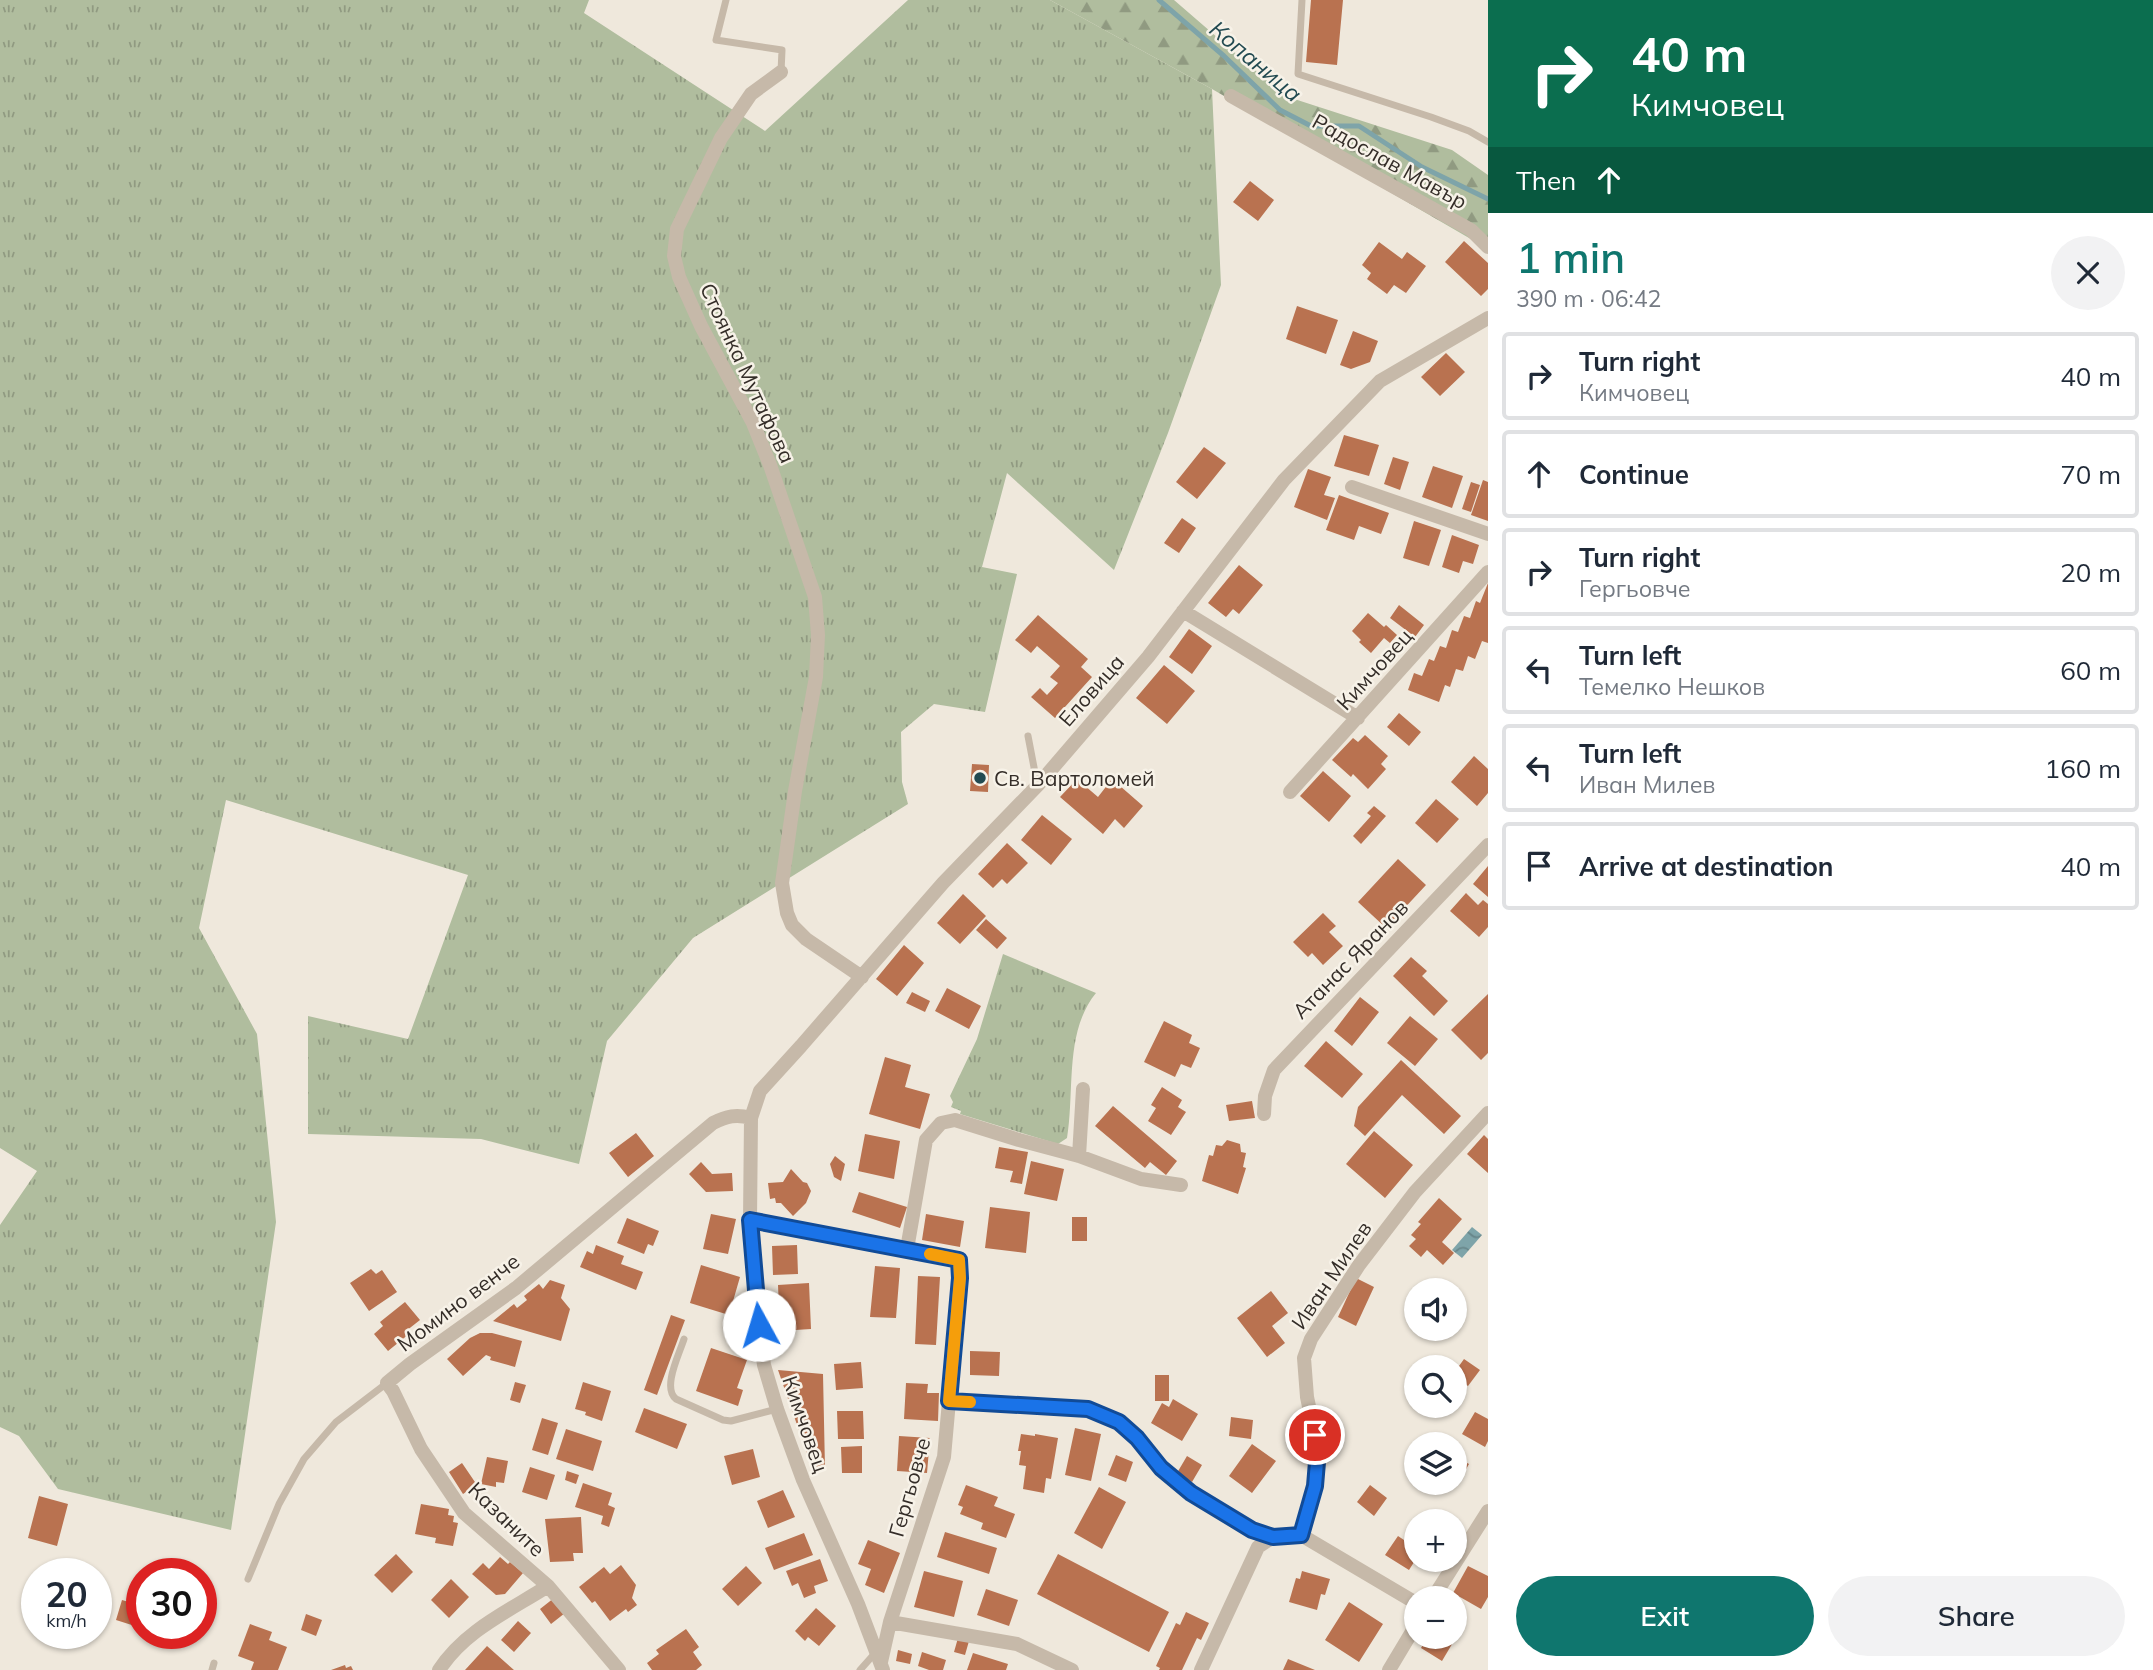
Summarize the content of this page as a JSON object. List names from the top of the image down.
{
  "streets": {
    "street": [
      "Радослав Мавър",
      "Стоянка Мутафова",
      "Кимчовец",
      "Еловица",
      "Атанас Яранов",
      "Иван Милев",
      "Момино венче",
      "Гергьовче",
      "Казаните"
    ]
  },
  "crossings": [
    ["Стоянка Мутафова", "Еловица"],
    ["Кимчовец", "Еловица"],
    ["Кимчовец", "Момино венче"],
    ["Кимчовец", "Гергьовче"],
    ["Еловица", "Момино венче"],
    ["Момино венче", "Казаните"]
  ],
  "water": ["Копаница"],
  "places": ["Св. Вартоломей"],
  "page": {
    "turn": ["40 m", "Кимчовец"],
    "then": "Then",
    "heading": ["1 min", "390 m · 06:42"],
    "list": [
      {
        "name": "Turn right",
        "note": "Кимчовец",
        "value": "40 m"
      },
      {
        "name": "Continue",
        "value": "70 m"
      },
      {
        "name": "Turn right",
        "note": "Гергьовче",
        "value": "20 m"
      },
      {
        "name": "Turn left",
        "note": "Темелко Нешков",
        "value": "60 m"
      },
      {
        "name": "Turn left",
        "note": "Иван Милев",
        "value": "160 m"
      },
      {
        "name": "Arrive at destination",
        "value": "40 m"
      }
    ],
    "map_buttons": ["+", "−"],
    "speed": "20 km/h",
    "limit": "30",
    "buttons": ["Exit", "Share"]
  }
}
